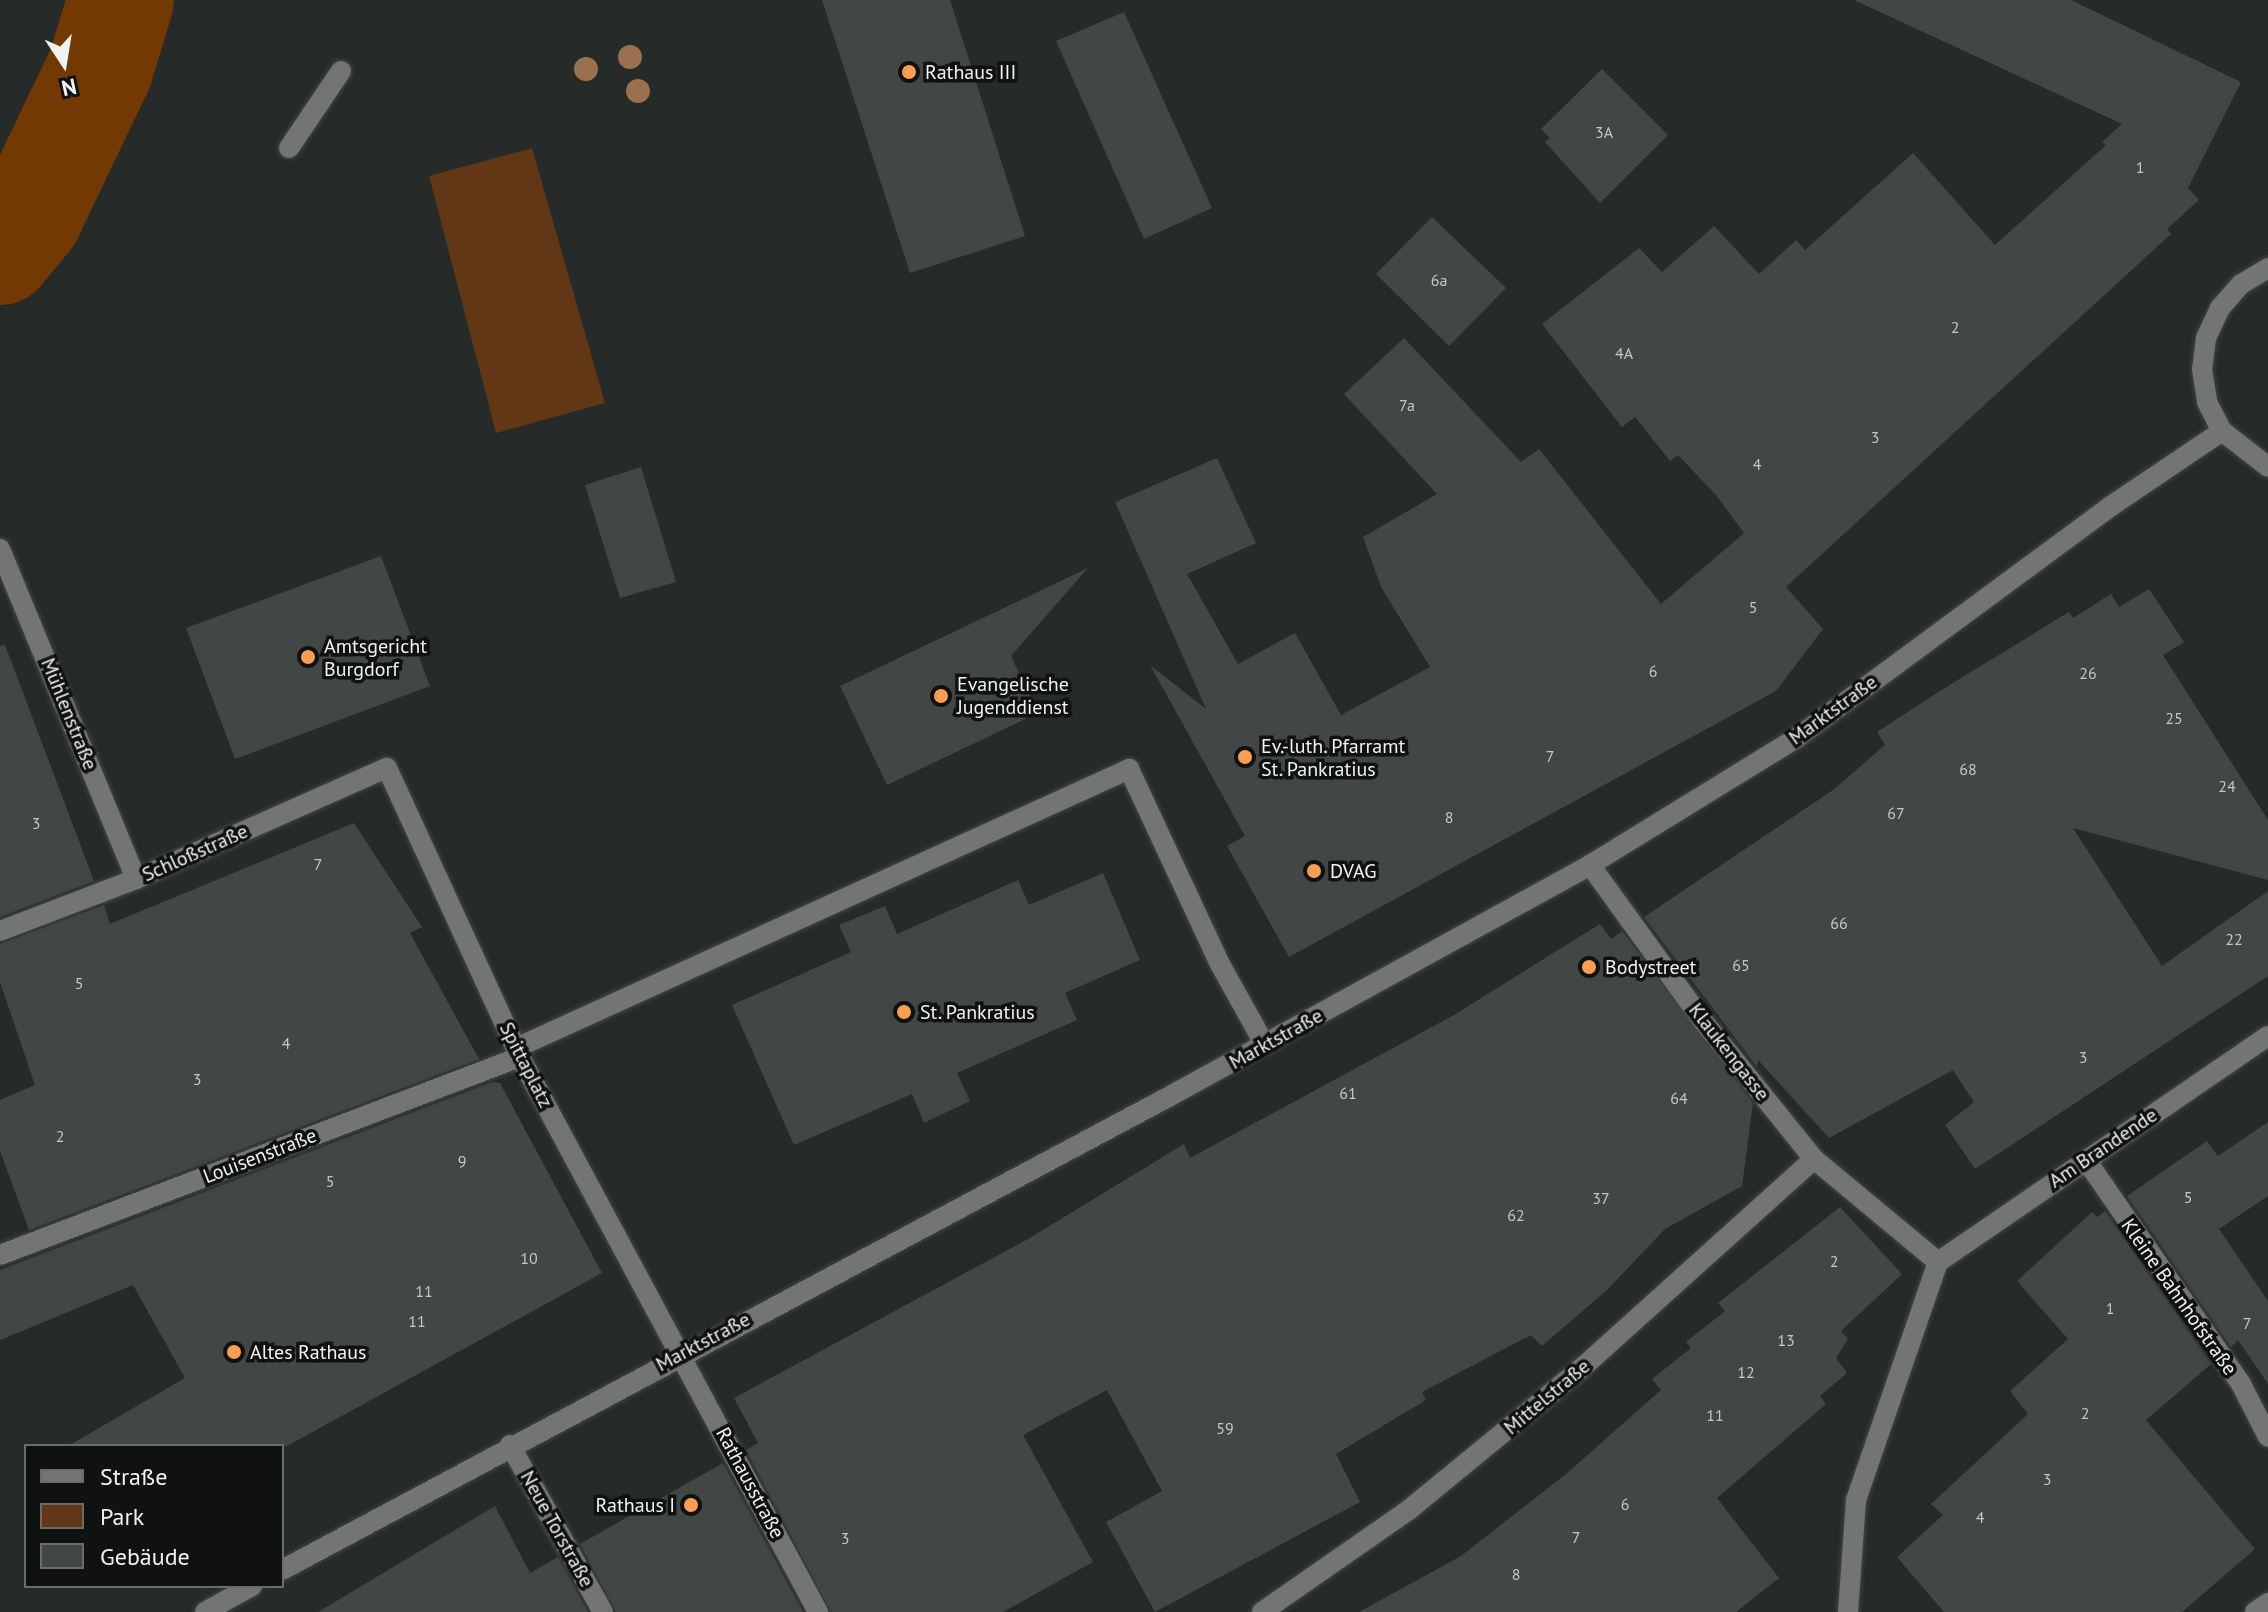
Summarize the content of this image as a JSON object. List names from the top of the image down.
{
  "streets": {
    "street": [
      "Marktstraße",
      "Mühlenstraße",
      "Schloßstraße",
      "Klaukengasse",
      "Spittaplatz",
      "Am Brandende",
      "Louisenstraße",
      "Kleine Bahnhofstraße",
      "Mittelstraße",
      "Rathausstraße",
      "Neue Torstraße"
    ]
  },
  "crossings": [
    ["Marktstraße", "Klaukengasse"],
    ["Marktstraße", "Spittaplatz"],
    ["Marktstraße", "Louisenstraße"],
    ["Marktstraße", "Rathausstraße"],
    ["Marktstraße", "Neue Torstraße"],
    ["Mühlenstraße", "Schloßstraße"],
    ["Schloßstraße", "Spittaplatz"],
    ["Klaukengasse", "Mittelstraße"],
    ["Spittaplatz", "Louisenstraße"],
    ["Spittaplatz", "Rathausstraße"],
    ["Am Brandende", "Kleine Bahnhofstraße"]
  ],
  "places": [
    "Rathaus III",
    "Amtsgericht Burgdorf",
    "Evangelische Jugenddienst",
    "Ev.-luth. Pfarramt St. Pankratius",
    "DVAG",
    "Bodystreet",
    "St. Pankratius",
    "Altes Rathaus",
    "Rathaus I"
  ],
  "house_numbers": [
    "3A",
    "1",
    "6a",
    "2",
    "4A",
    "7a",
    "3",
    "4",
    "5",
    "6",
    "26",
    "25",
    "7",
    "68",
    "24",
    "67",
    "8",
    "3",
    "7",
    "66",
    "22",
    "65",
    "5",
    "4",
    "3",
    "3",
    "61",
    "64",
    "2",
    "9",
    "5",
    "5",
    "37",
    "62",
    "10",
    "2",
    "11",
    "1",
    "11",
    "7",
    "13",
    "12",
    "2",
    "11",
    "59",
    "3",
    "6",
    "4",
    "7",
    "3",
    "8"
  ],
  "legend": ["Straße", "Park", "Gebäude"],
  "north": "bottom"
}
